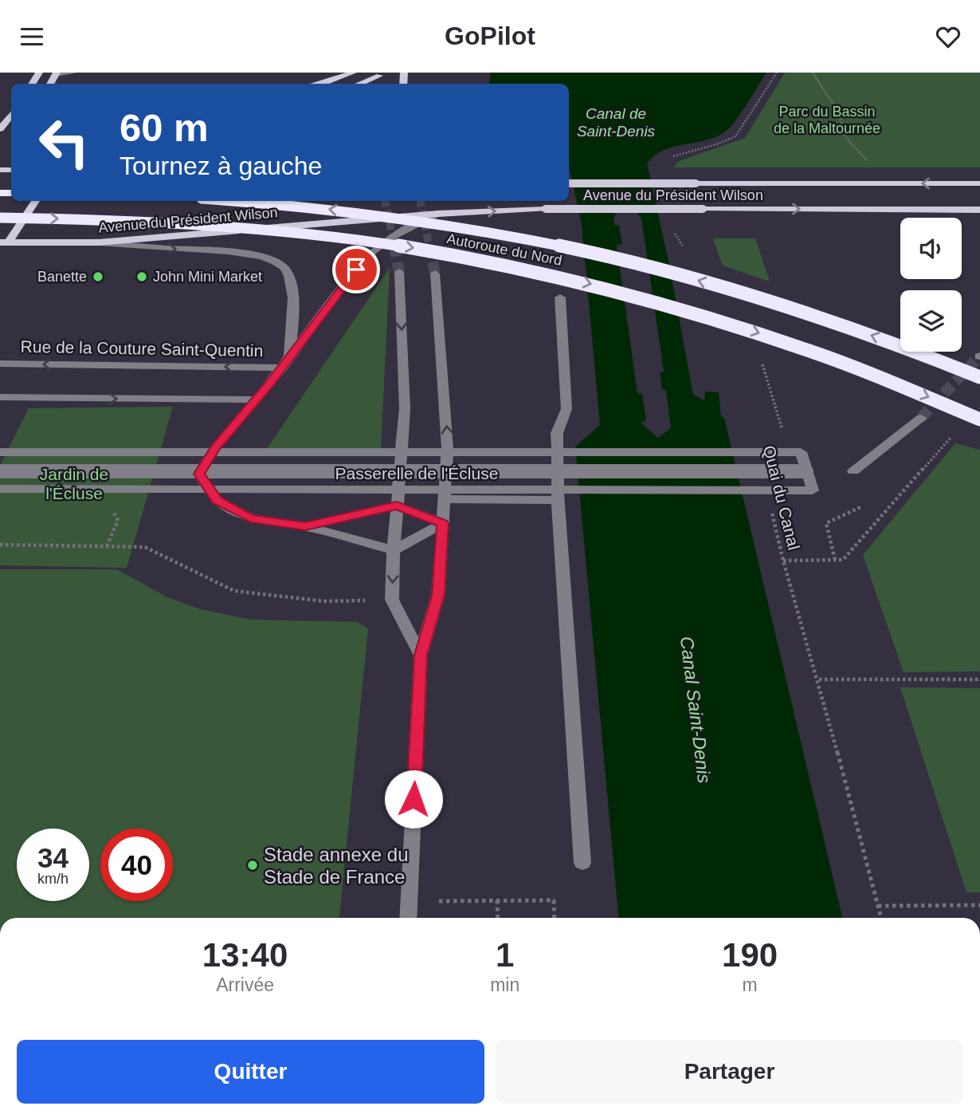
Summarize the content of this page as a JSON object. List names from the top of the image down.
{
  "streets": {
    "highway": ["Autoroute du Nord"],
    "main road": ["Avenue du Président Wilson"],
    "street": ["Rue de la Couture Saint-Quentin", "Passerelle de l'Écluse"],
    "path": ["Quai du Canal"]
  },
  "water": ["Canal de Saint-Denis", "Canal Saint-Denis"],
  "parks": ["Parc du Bassin de la Maltournée", "Jardin de l'Écluse"],
  "places": ["Banette", "John Mini Market", "Stade annexe du Stade de France"],
  "page": {
    "header": "GoPilot",
    "turn": ["60 m", "Tournez à gauche"],
    "speed": "34 km/h",
    "limit": "40",
    "eta": [
      "13:40",
      "Arrivée",
      "1",
      "min",
      "190",
      "m"
    ],
    "buttons": ["Quitter", "Partager"]
  }
}
